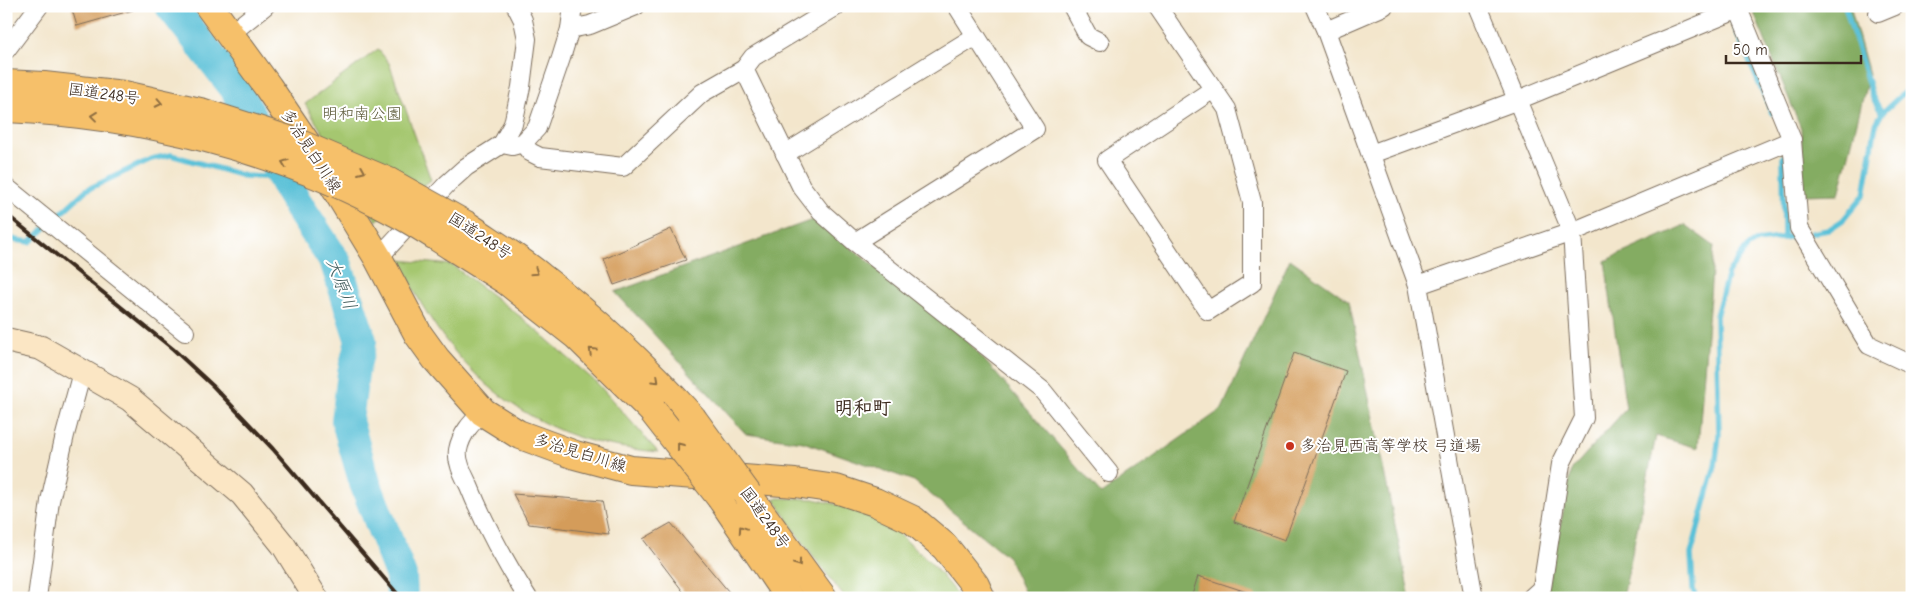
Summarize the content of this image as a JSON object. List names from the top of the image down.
{
  "streets": {
    "main road": ["国道248号", "多治見白川線"]
  },
  "districts": ["明和町"],
  "water": ["大原川"],
  "parks": ["明和南公園"],
  "places": ["多治見西高等学校 弓道場"],
  "scale_bar": "50 m"
}
